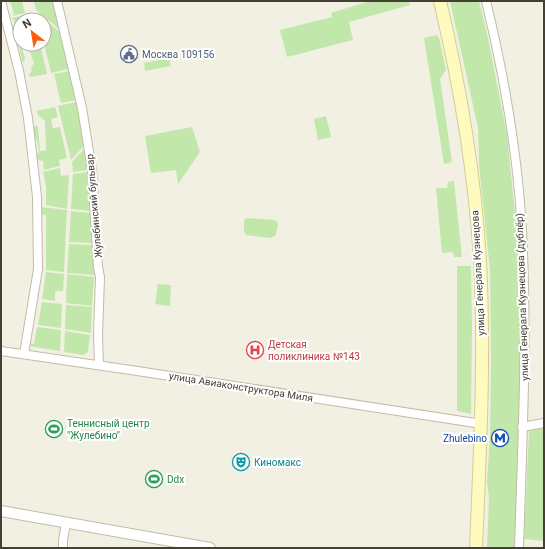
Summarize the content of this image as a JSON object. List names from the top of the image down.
{
  "streets": {
    "main road": ["улица Генерала Кузнецова"],
    "street": ["Жулебинский бульвар", "улица Генерала Кузнецова (дублёр)", "улица Авиаконструктора Миля"]
  },
  "crossings": [
    ["Жулебинский бульвар", "улица Авиаконструктора Миля"],
    ["улица Генерала Кузнецова", "улица Авиаконструктора Миля"]
  ],
  "places": {
    "public building": ["Москва 109156"],
    "hospital": ["Детская поликлиника №143"],
    "sports": ["Теннисный центр \"Жулебино\"", "Ddx"],
    "metro station": ["Zhulebino"],
    "theatre": ["Киномакс"]
  },
  "north": "top left"
}
